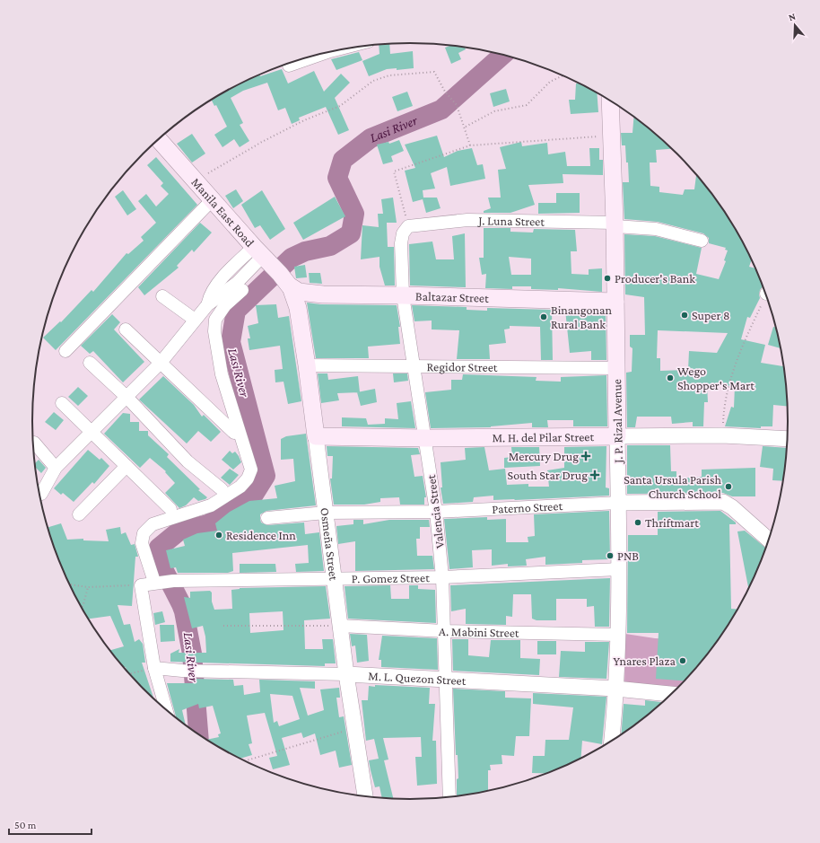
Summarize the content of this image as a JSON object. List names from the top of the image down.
{
  "streets": {
    "main road": [
      "Manila East Road",
      "Baltazar Street",
      "J. P. Rizal Avenue",
      "M. H. del Pilar Street",
      "Osmeña Street"
    ],
    "street": [
      "J. Luna Street",
      "Regidor Street",
      "Paterno Street",
      "Valencia Street",
      "P. Gomez Street",
      "A. Mabini Street",
      "M. L. Quezon Street"
    ]
  },
  "crossings": [
    ["Manila East Road", "Baltazar Street"],
    ["Manila East Road", "Osmeña Street"],
    ["J. Luna Street", "J. P. Rizal Avenue"],
    ["J. Luna Street", "Valencia Street"],
    ["Baltazar Street", "J. P. Rizal Avenue"],
    ["Baltazar Street", "Valencia Street"],
    ["Baltazar Street", "Osmeña Street"],
    ["Regidor Street", "J. P. Rizal Avenue"],
    ["Regidor Street", "Valencia Street"],
    ["Regidor Street", "Osmeña Street"],
    ["J. P. Rizal Avenue", "M. H. del Pilar Street"],
    ["J. P. Rizal Avenue", "Paterno Street"],
    ["J. P. Rizal Avenue", "P. Gomez Street"],
    ["J. P. Rizal Avenue", "A. Mabini Street"],
    ["J. P. Rizal Avenue", "M. L. Quezon Street"],
    ["M. H. del Pilar Street", "Valencia Street"],
    ["M. H. del Pilar Street", "Osmeña Street"],
    ["Paterno Street", "Valencia Street"],
    ["Paterno Street", "Osmeña Street"],
    ["Valencia Street", "P. Gomez Street"],
    ["Valencia Street", "A. Mabini Street"],
    ["Valencia Street", "M. L. Quezon Street"],
    ["Osmeña Street", "P. Gomez Street"],
    ["Osmeña Street", "A. Mabini Street"],
    ["Osmeña Street", "M. L. Quezon Street"]
  ],
  "water": ["Lasi River"],
  "places": {
    "other": [
      "Producer's Bank",
      "Super 8",
      "Binangonan Rural Bank",
      "Wego Shopper's Mart",
      "Santa Ursula Parish Church School",
      "Thriftmart",
      "Residence Inn",
      "PNB",
      "Ynares Plaza"
    ],
    "health": ["Mercury Drug", "South Star Drug"]
  },
  "scale_bar": "50 m",
  "north": "top"
}
